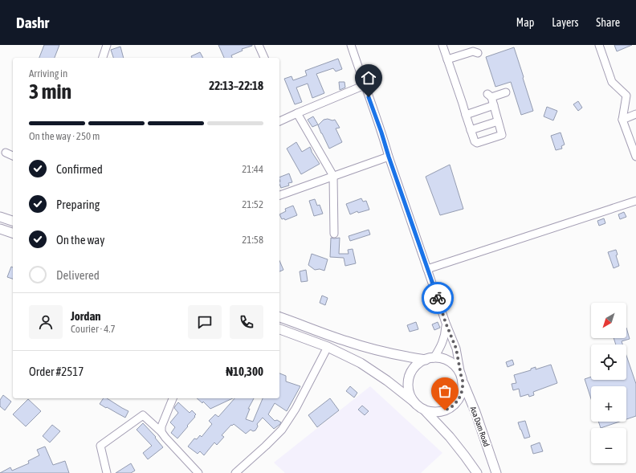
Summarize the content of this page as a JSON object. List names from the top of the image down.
{
  "streets": {
    "main road": ["Asa Dam Road"]
  },
  "north": "bottom left",
  "page": {
    "header": "Dashr",
    "nav": ["Map", "Layers", "Share"],
    "heading": ["3 min", "Arriving in", "22:13–22:18"],
    "panel": [
      "Jordan",
      "Courier · 4.7",
      "Order #2517",
      "₦10,300"
    ],
    "bar": "On the way · 250 m",
    "list": [
      ["Confirmed", "21:44"],
      ["Preparing", "21:52"],
      ["On the way", "21:58"],
      "Delivered"
    ],
    "map_buttons": ["+", "−"]
  }
}
